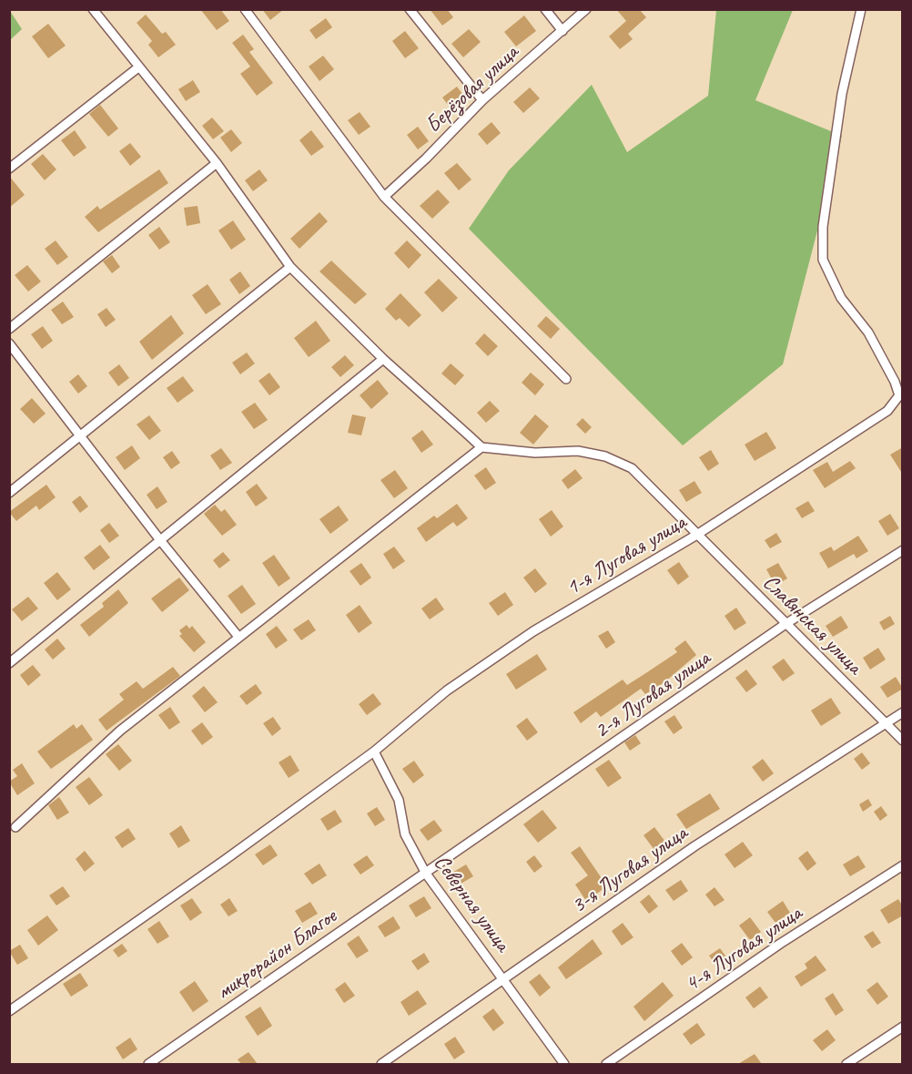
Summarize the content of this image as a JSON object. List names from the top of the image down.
{
  "streets": {
    "street": [
      "Берёзовая улица",
      "1-я Луговая улица",
      "Славянская улица",
      "2-я Луговая улица",
      "3-я Луговая улица",
      "Северная улица",
      "4-я Луговая улица",
      "микрорайон Благое"
    ]
  },
  "crossings": [
    ["1-я Луговая улица", "Славянская улица"],
    ["1-я Луговая улица", "Северная улица"],
    ["Славянская улица", "2-я Луговая улица"],
    ["Славянская улица", "3-я Луговая улица"],
    ["2-я Луговая улица", "Северная улица"],
    ["2-я Луговая улица", "микрорайон Благое"],
    ["3-я Луговая улица", "Северная улица"],
    ["Северная улица", "микрорайон Благое"]
  ]
}
